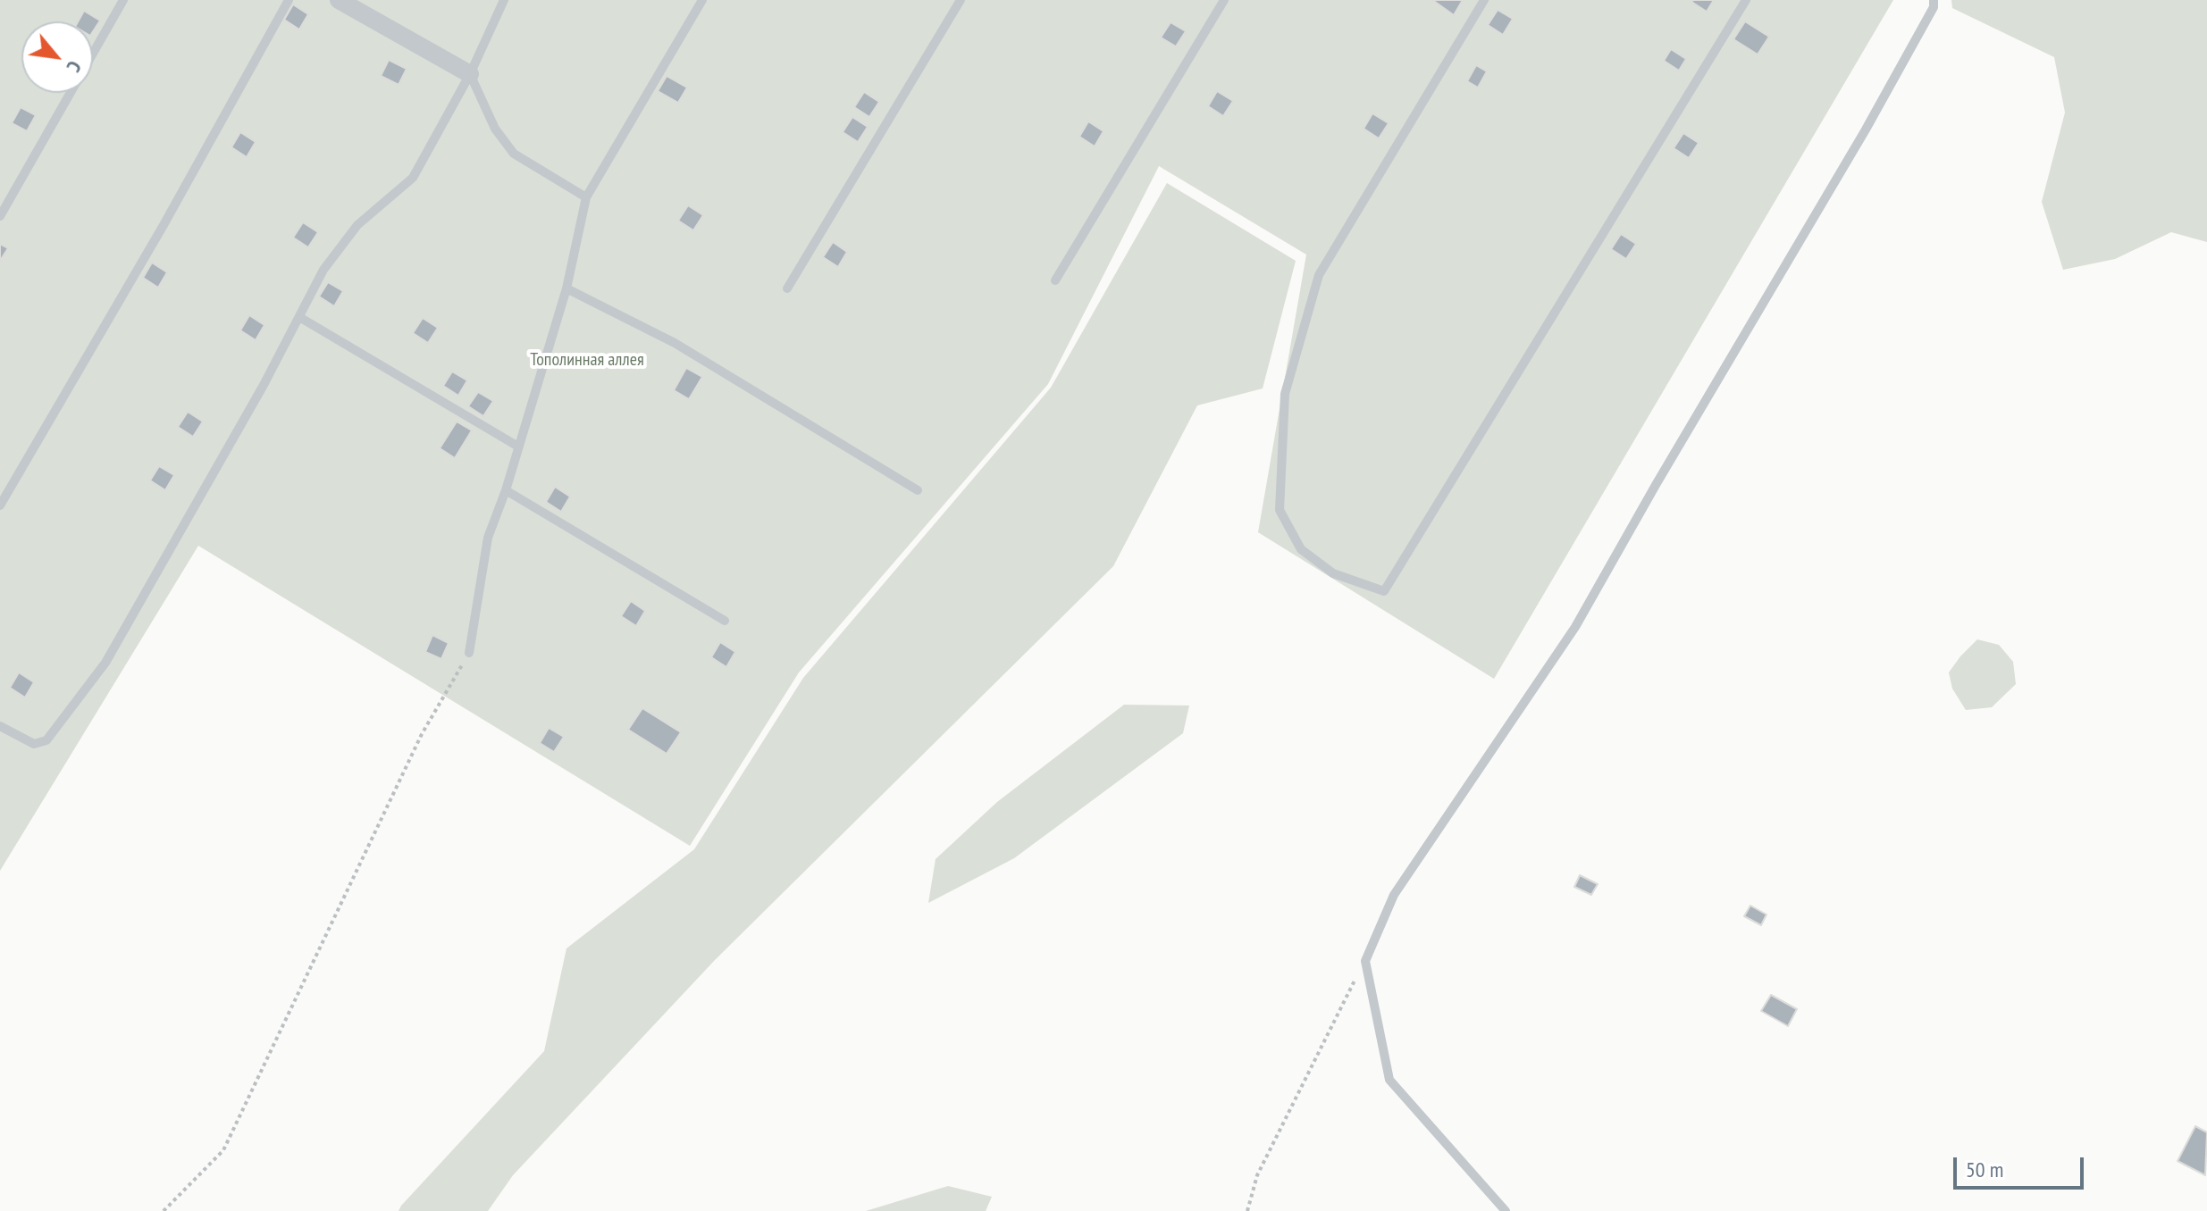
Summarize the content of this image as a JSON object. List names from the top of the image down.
{
  "parks": ["Тополинная аллея"],
  "scale_bar": "50 m",
  "north": "bottom right"
}
